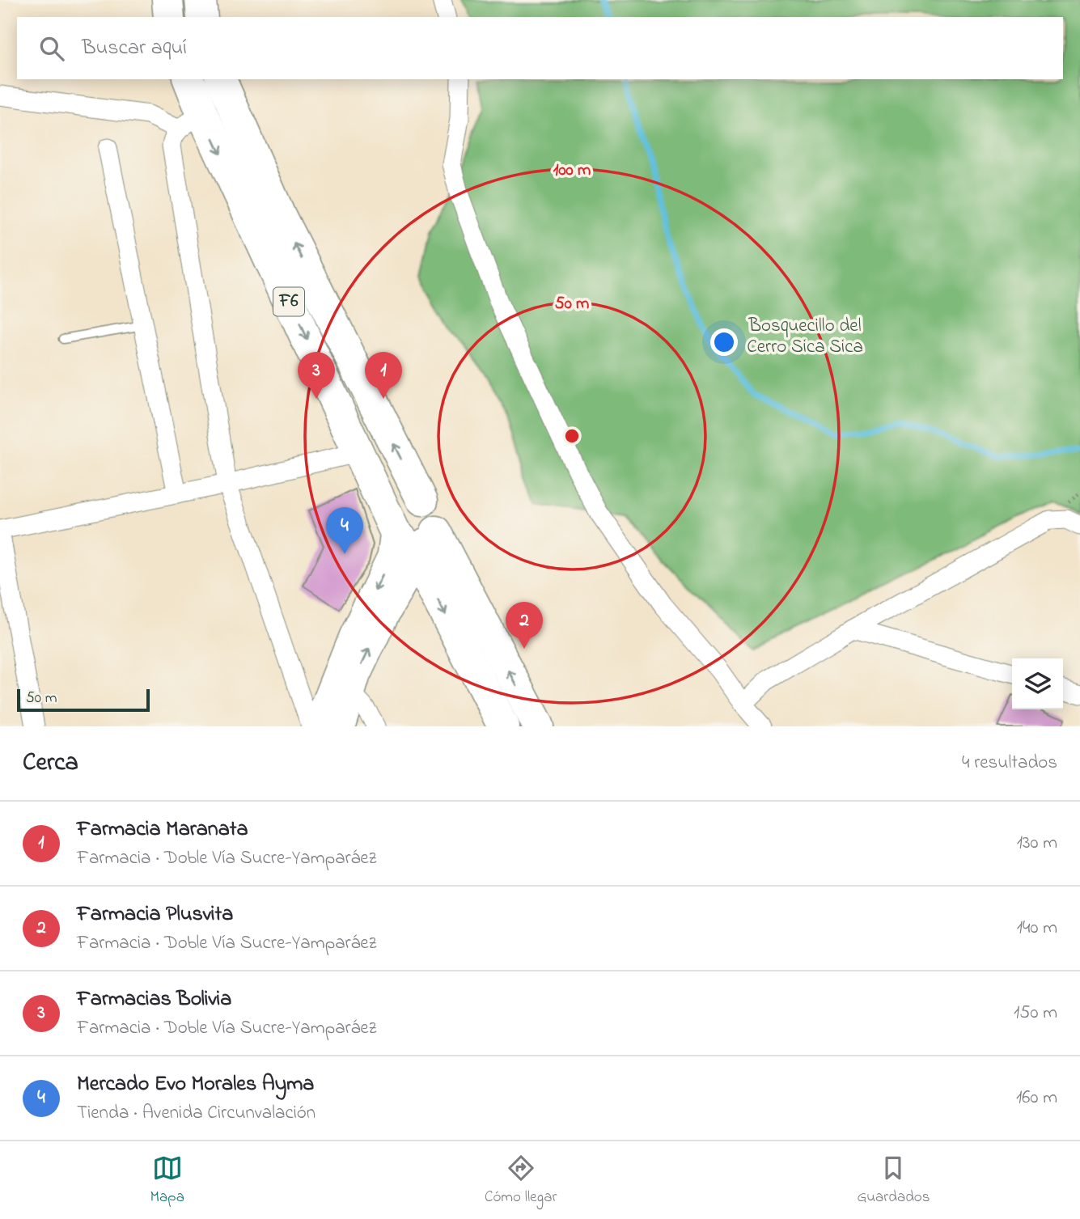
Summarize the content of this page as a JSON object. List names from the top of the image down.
{
  "streets": {
    "highway": ["F6"]
  },
  "parks": ["Bosquecillo del Cerro Sica Sica"],
  "scale_bar": "50 m",
  "page": {
    "search": "Buscar aquí",
    "pins": [
      "1",
      "3",
      "4",
      "2"
    ],
    "scale": "50 m",
    "heading": ["Cerca", "4 resultados"],
    "list": [
      {
        "mark": "1",
        "name": "Farmacia Maranata",
        "note": "Farmacia · Doble Vía Sucre-Yamparáez",
        "value": "130 m"
      },
      {
        "mark": "2",
        "name": "Farmacia Plusvita",
        "note": "Farmacia · Doble Vía Sucre-Yamparáez",
        "value": "140 m"
      },
      {
        "mark": "3",
        "name": "Farmacias Bolivia",
        "note": "Farmacia · Doble Vía Sucre-Yamparáez",
        "value": "150 m"
      },
      {
        "mark": "4",
        "name": "Mercado Evo Morales Ayma",
        "note": "Tienda · Avenida Circunvalación",
        "value": "160 m"
      }
    ],
    "nav": ["Mapa", "Cómo llegar", "Guardados"]
  },
  "rings": ["100 m", "50 m"]
}
